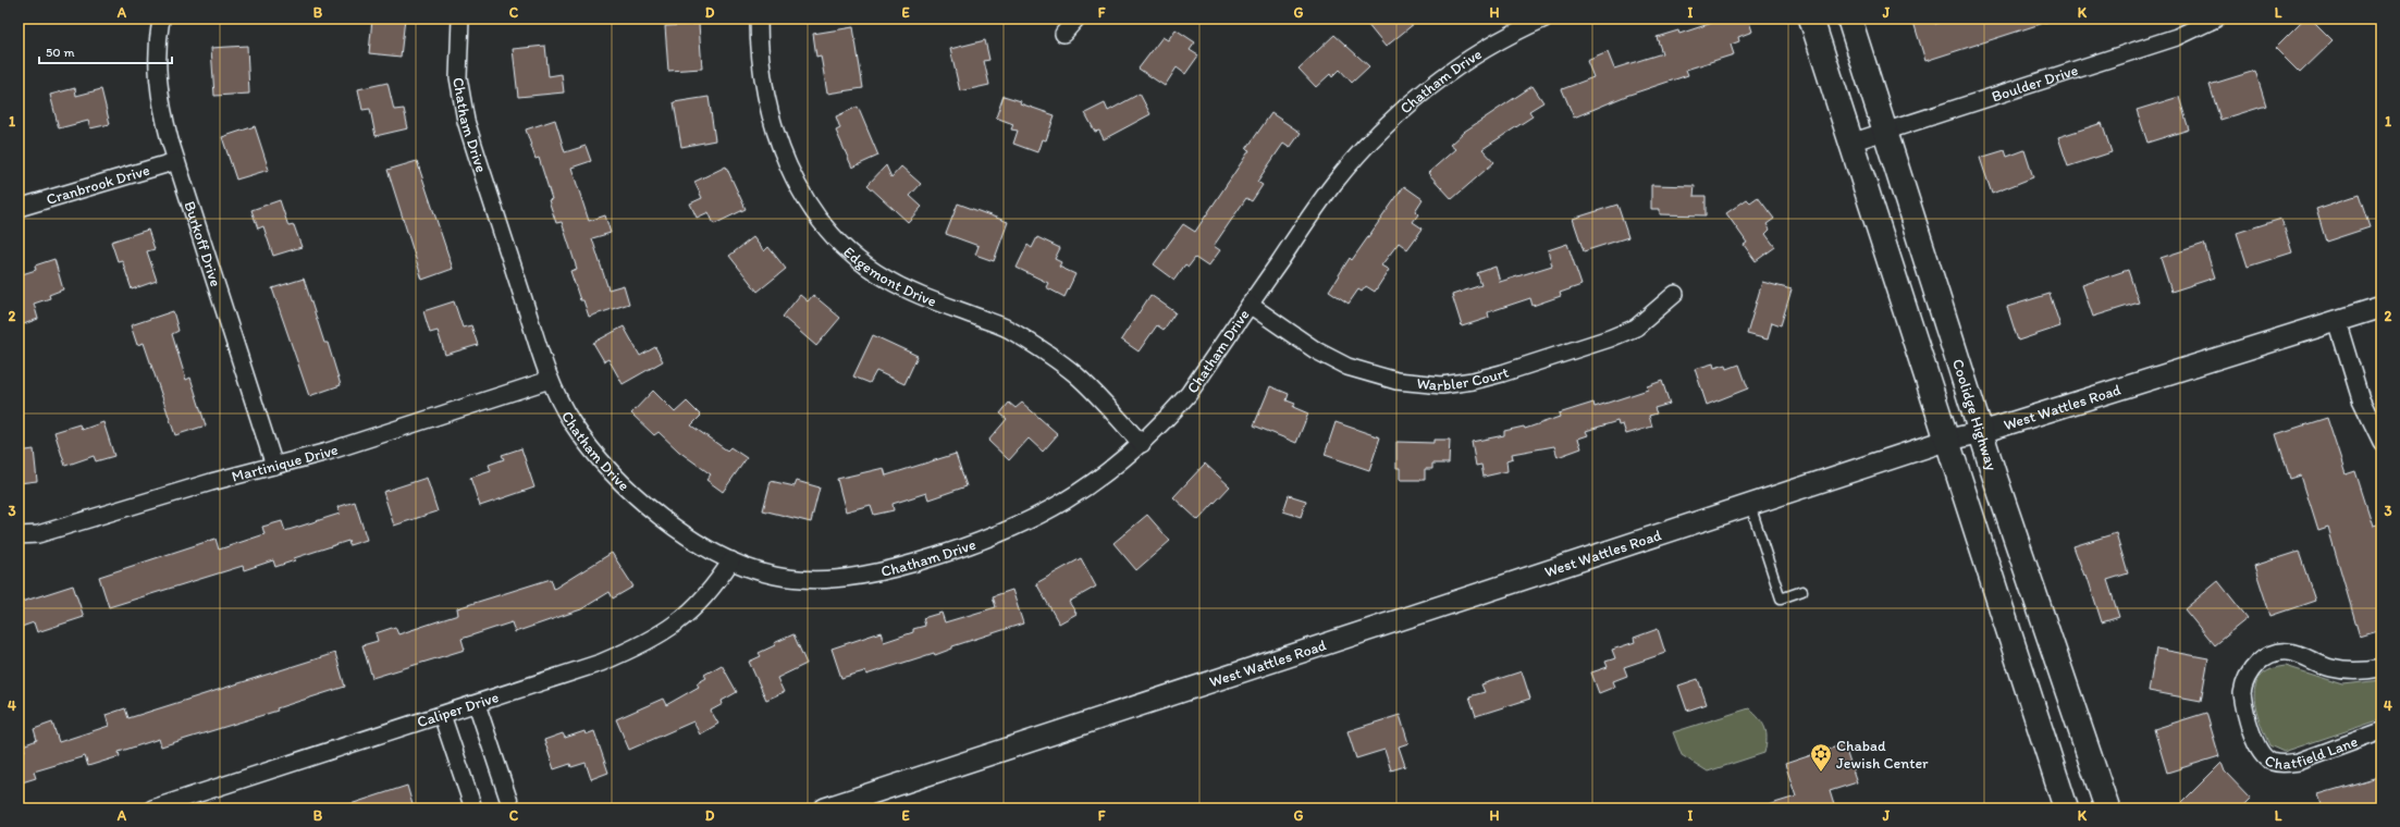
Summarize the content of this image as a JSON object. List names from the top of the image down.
{
  "streets": {
    "main road": ["Coolidge Highway"],
    "street": [
      "Chatham Drive",
      "Boulder Drive",
      "Cranbrook Drive",
      "Burkoff Drive",
      "Edgemont Drive",
      "Warbler Court",
      "West Wattles Road",
      "Martinique Drive",
      "Caliper Drive",
      "Chatfield Lane"
    ]
  },
  "crossings": [
    ["Chatham Drive", "Edgemont Drive"],
    ["Chatham Drive", "Warbler Court"],
    ["Chatham Drive", "Martinique Drive"],
    ["Chatham Drive", "Caliper Drive"],
    ["Boulder Drive", "Coolidge Highway"],
    ["Cranbrook Drive", "Burkoff Drive"],
    ["Burkoff Drive", "Martinique Drive"],
    ["West Wattles Road", "Coolidge Highway"]
  ],
  "places": {
    "synagogue": ["Chabad Jewish Center"]
  },
  "scale_bar": "50 m",
  "grid": {
    "columns": [
      "A",
      "B",
      "C",
      "D",
      "E",
      "F",
      "G",
      "H",
      "I",
      "J",
      "K",
      "L"
    ],
    "rows": [
      "1",
      "2",
      "3",
      "4"
    ]
  }
}
